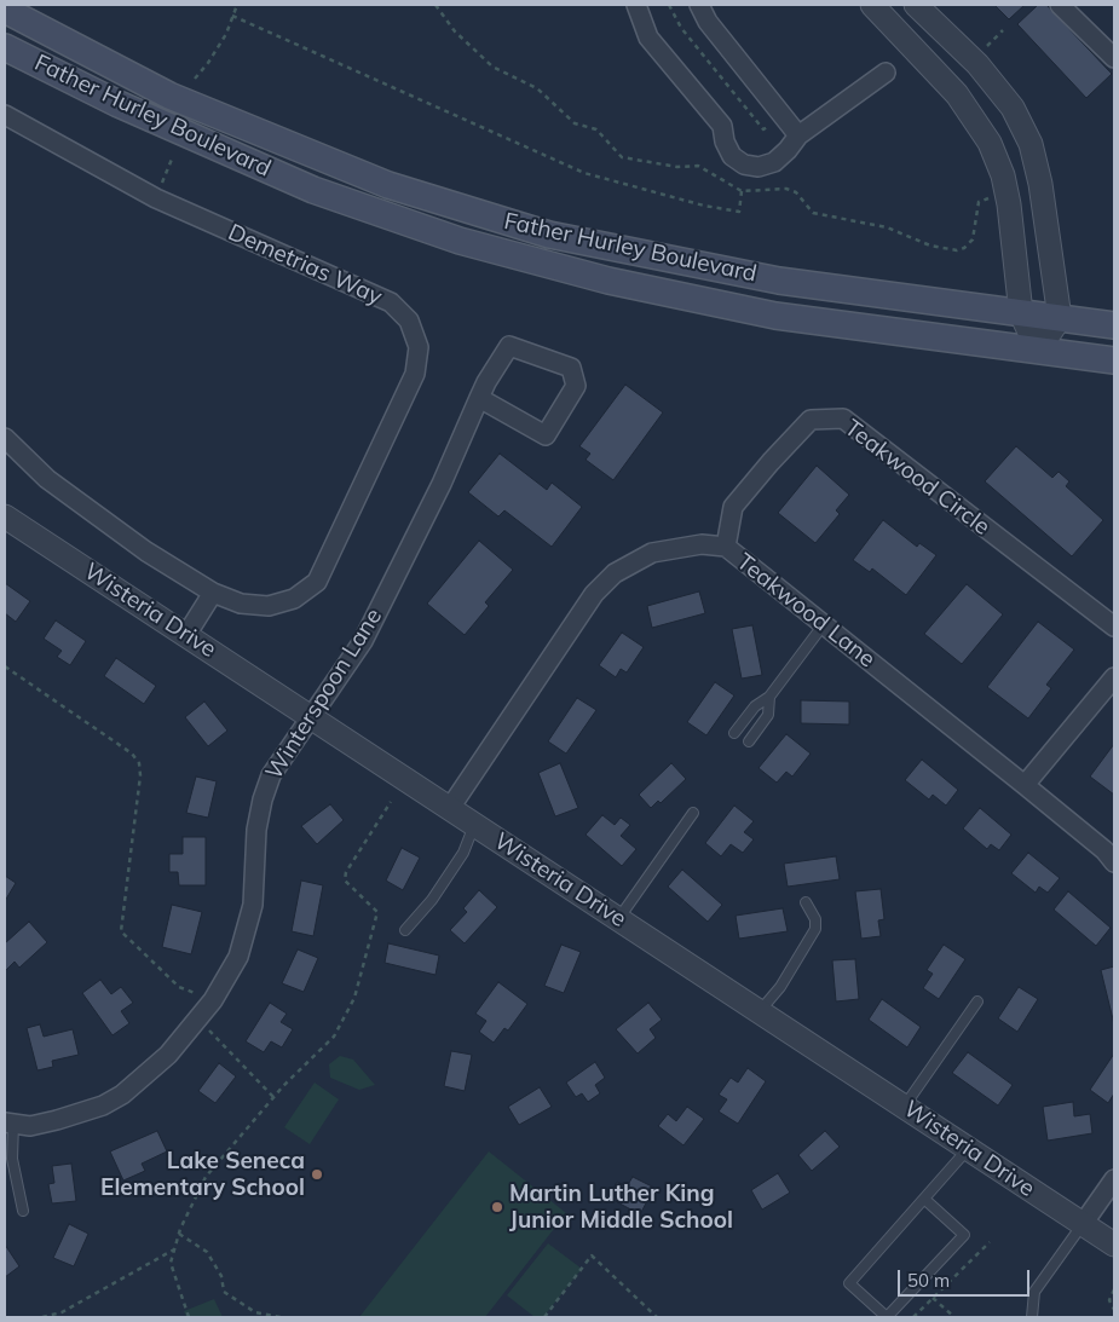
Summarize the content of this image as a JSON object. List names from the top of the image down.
{
  "streets": {
    "main road": ["Father Hurley Boulevard"],
    "street": [
      "Demetrias Way",
      "Teakwood Circle",
      "Wisteria Drive",
      "Teakwood Lane",
      "Winterspoon Lane"
    ]
  },
  "crossings": [
    ["Teakwood Circle", "Teakwood Lane"],
    ["Wisteria Drive", "Teakwood Lane"],
    ["Wisteria Drive", "Winterspoon Lane"]
  ],
  "places": ["Lake Seneca Elementary School", "Martin Luther King Junior Middle School"],
  "scale_bar": "50 m"
}
